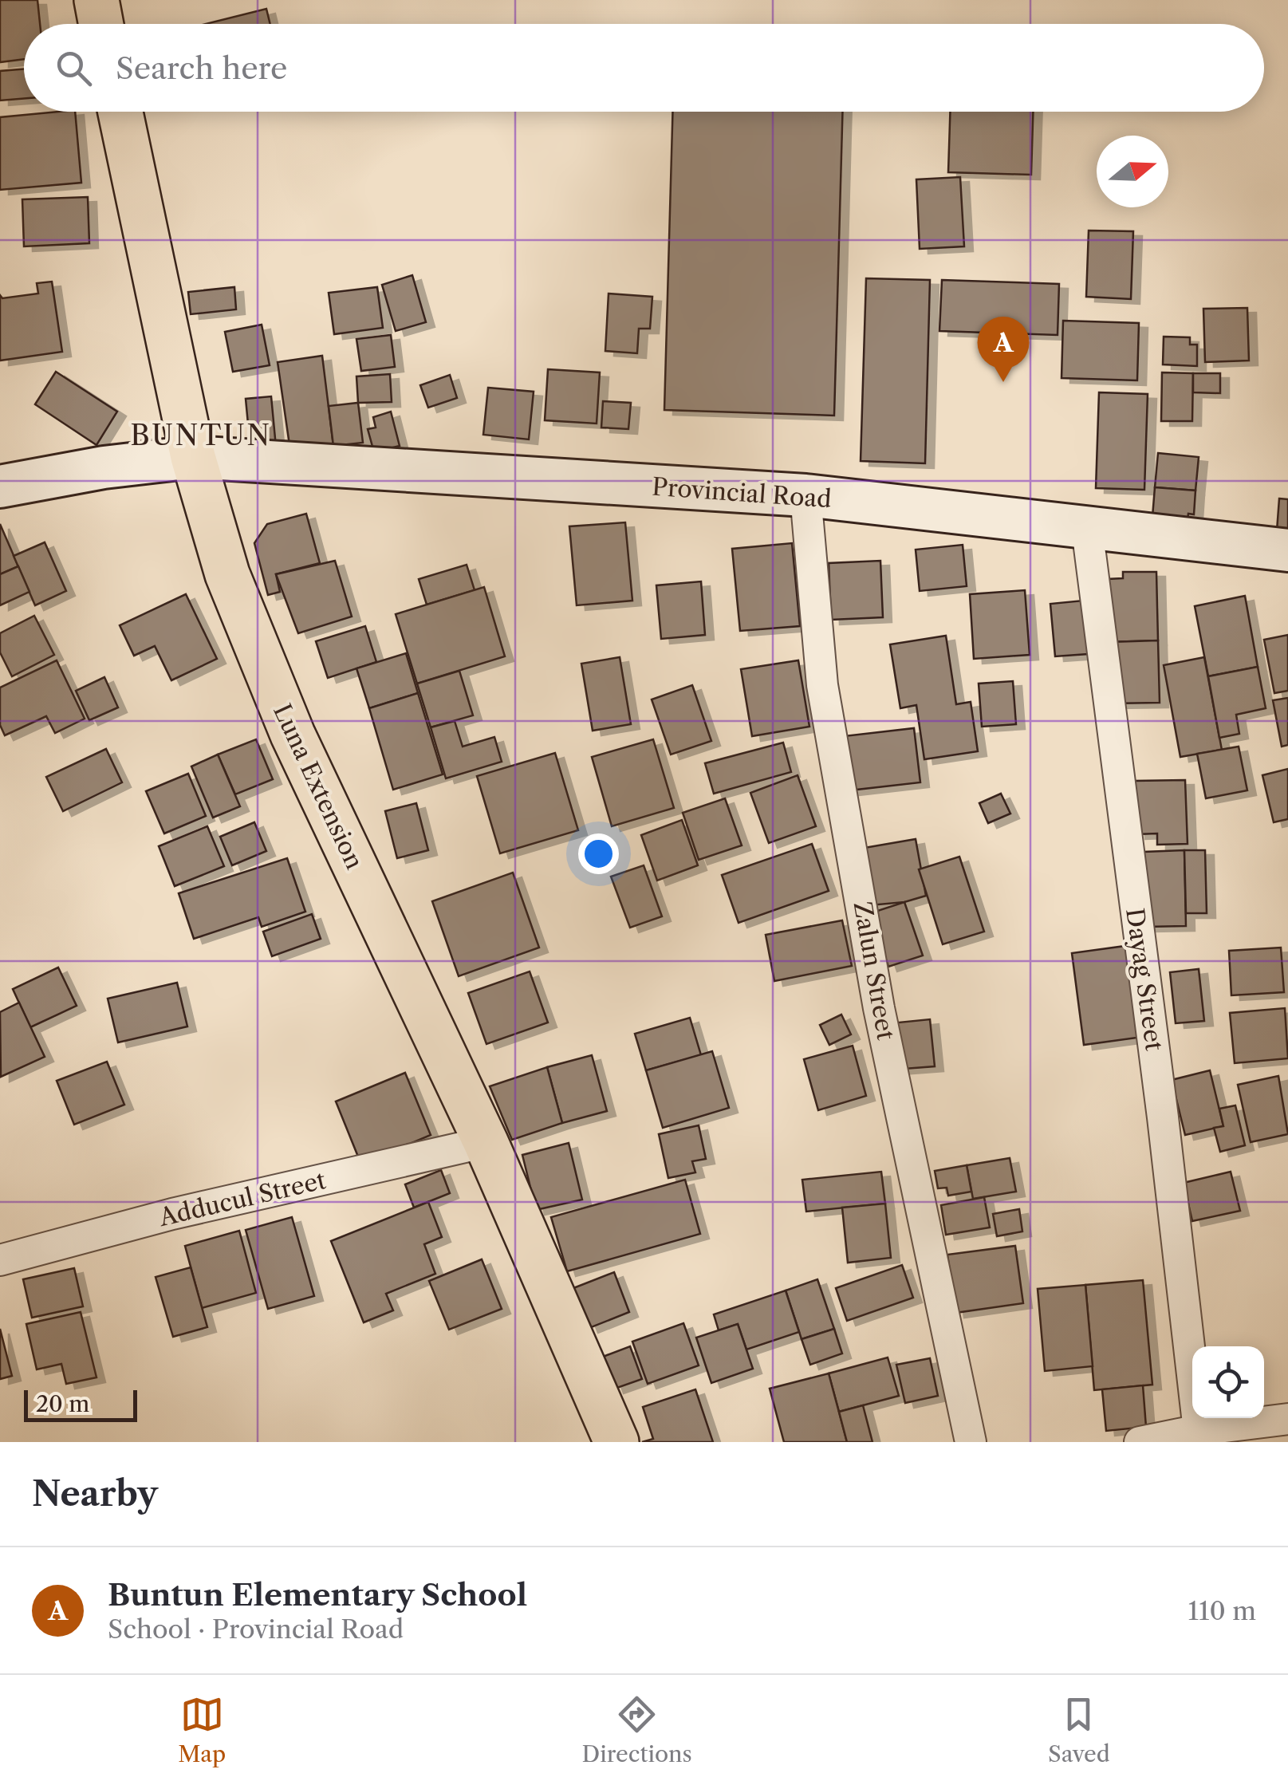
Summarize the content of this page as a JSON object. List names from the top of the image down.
{
  "streets": {
    "highway": ["Luna Extension"],
    "main road": ["Provincial Road"],
    "street": ["Zalun Street", "Dayag Street", "Adducul Street"]
  },
  "crossings": [
    ["Provincial Road", "Luna Extension"],
    ["Provincial Road", "Zalun Street"],
    ["Provincial Road", "Dayag Street"],
    ["Luna Extension", "Adducul Street"]
  ],
  "districts": ["BUNTUN"],
  "scale_bar": "20 m",
  "north": "right",
  "page": {
    "search": "Search here",
    "pins": "A",
    "scale": "20 m",
    "heading": "Nearby",
    "list": [
      {
        "mark": "A",
        "name": "Buntun Elementary School",
        "note": "School · Provincial Road",
        "value": "110 m"
      }
    ],
    "nav": ["Map", "Directions", "Saved"]
  }
}
